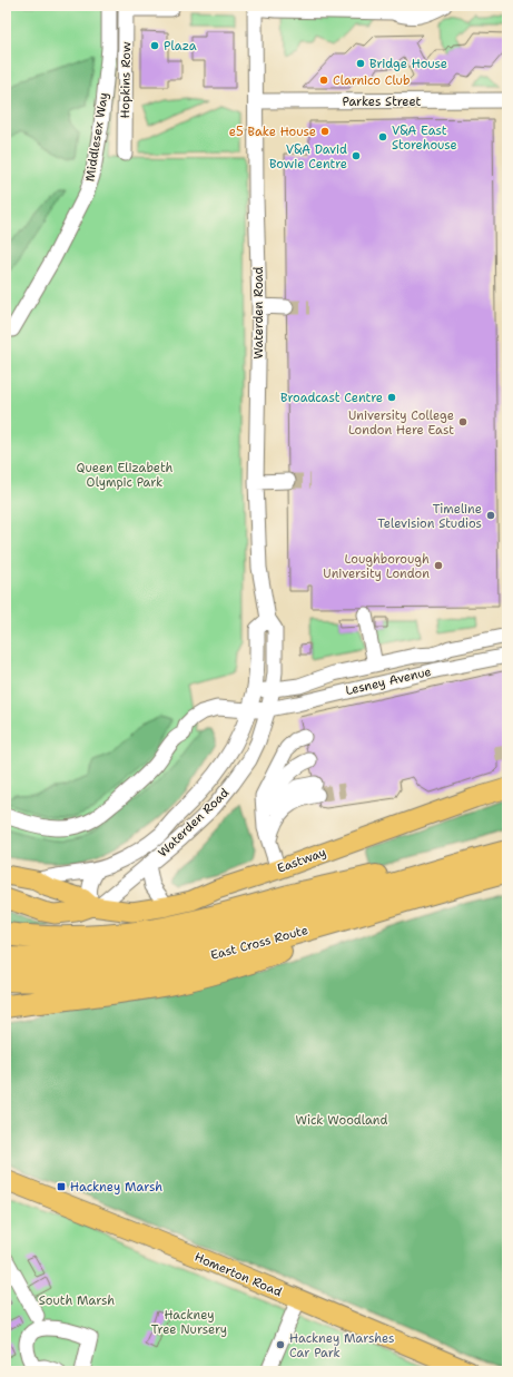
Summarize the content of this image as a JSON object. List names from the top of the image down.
{
  "streets": {
    "highway": ["East Cross Route"],
    "main road": ["Eastway", "Homerton Road"],
    "street": [
      "Hopkins Row",
      "Parkes Street",
      "Middlesex Way",
      "Waterden Road",
      "Lesney Avenue"
    ]
  },
  "crossings": [
    ["Parkes Street", "Waterden Road"],
    ["Waterden Road", "Lesney Avenue"],
    ["Waterden Road", "Eastway"]
  ],
  "parks": [
    "Queen Elizabeth Olympic Park",
    "Wick Woodland",
    "South Marsh",
    "Hackney Tree Nursery"
  ],
  "places": {
    "other": [
      "Plaza",
      "Bridge House",
      "Clarnico Club",
      "e5 Bake House",
      "V&A East Storehouse",
      "V&A David Bowie Centre",
      "Broadcast Centre",
      "University College London Here East",
      "Timeline Television Studios",
      "Loughborough University London",
      "Hackney Marshes Car Park"
    ],
    "transit": ["Hackney Marsh"]
  }
}
